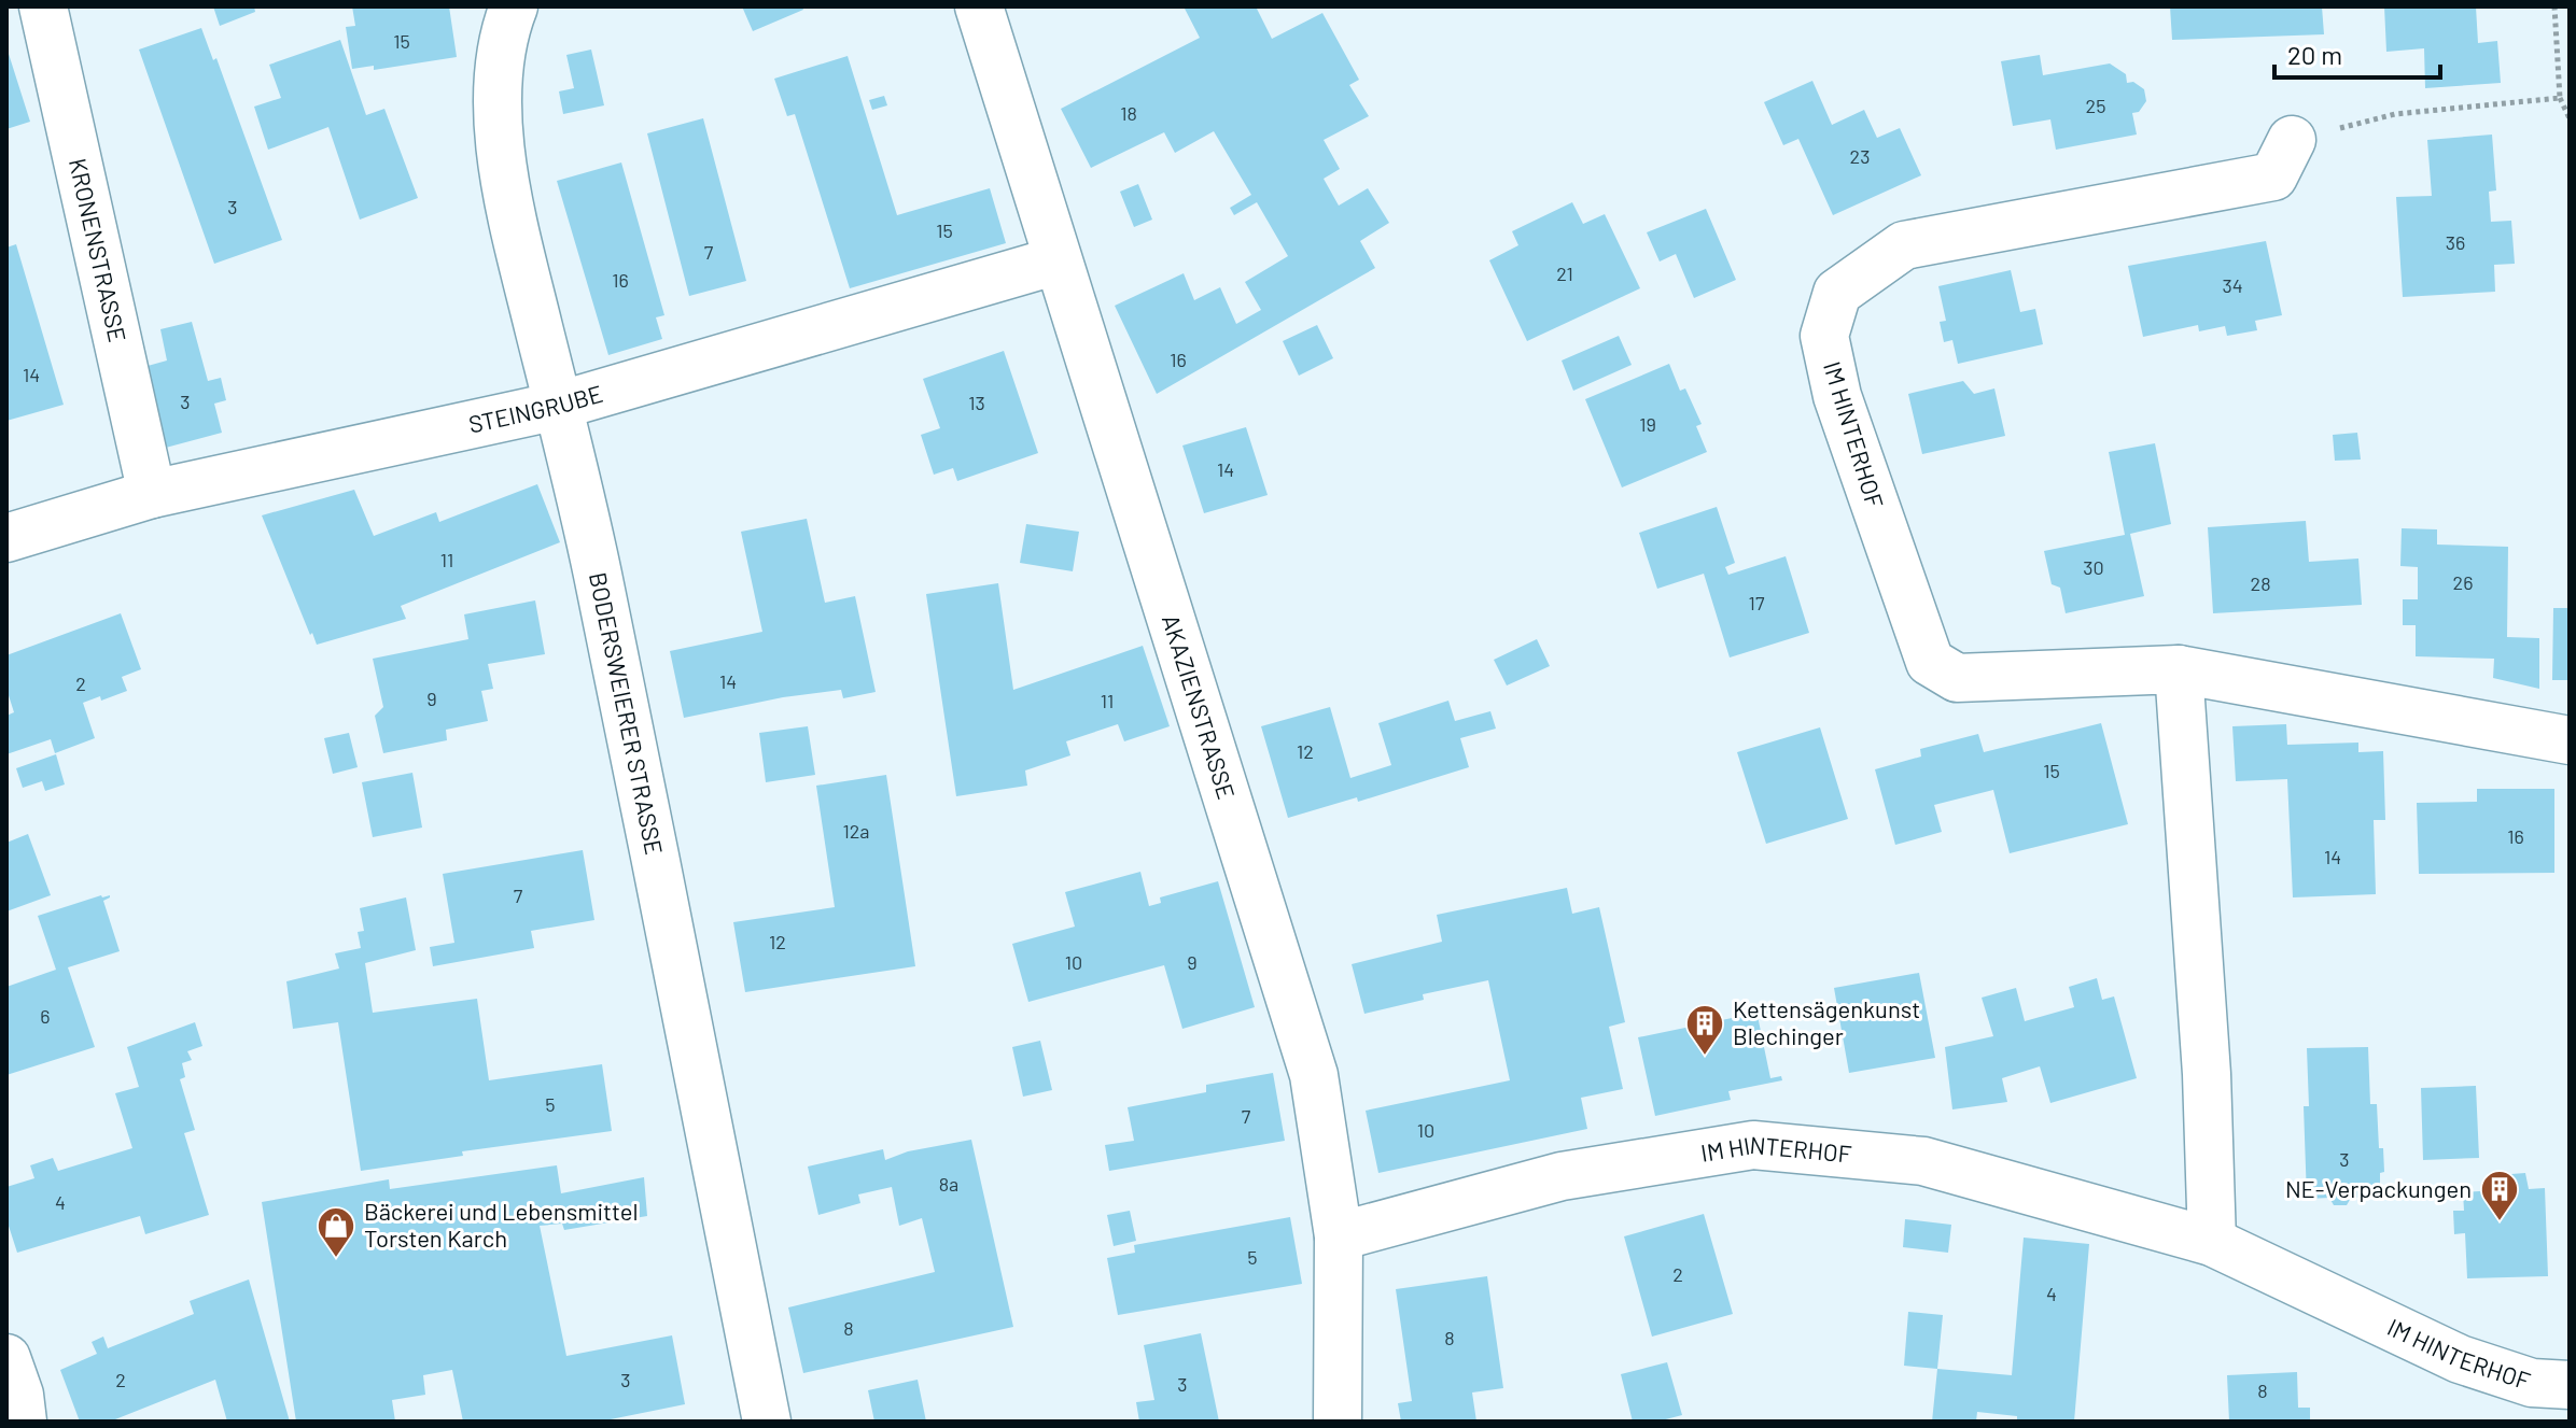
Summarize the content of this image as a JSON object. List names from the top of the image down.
{
  "streets": {
    "street": [
      "KRONENSTRASSE",
      "STEINGRUBE",
      "IM HINTERHOF",
      "AKAZIENSTRASSE",
      "BODERSWEIERER STRASSE"
    ]
  },
  "crossings": [
    ["KRONENSTRASSE", "STEINGRUBE"],
    ["STEINGRUBE", "AKAZIENSTRASSE"],
    ["STEINGRUBE", "BODERSWEIERER STRASSE"],
    ["IM HINTERHOF", "AKAZIENSTRASSE"]
  ],
  "places": {
    "building": ["Kettensägenkunst Blechinger", "NE-Verpackungen"],
    "shop": ["Bäckerei und Lebensmittel Torsten Karch"]
  },
  "house_numbers": [
    "15",
    "25",
    "18",
    "23",
    "3",
    "15",
    "36",
    "7",
    "21",
    "16",
    "34",
    "16",
    "14",
    "3",
    "13",
    "19",
    "14",
    "11",
    "30",
    "26",
    "28",
    "17",
    "14",
    "2",
    "9",
    "11",
    "12",
    "15",
    "12a",
    "16",
    "14",
    "7",
    "12",
    "10",
    "9",
    "6",
    "5",
    "7",
    "10",
    "3",
    "8a",
    "4",
    "5",
    "2",
    "4",
    "8",
    "8",
    "2",
    "3",
    "3",
    "8"
  ],
  "scale_bar": "20 m"
}
